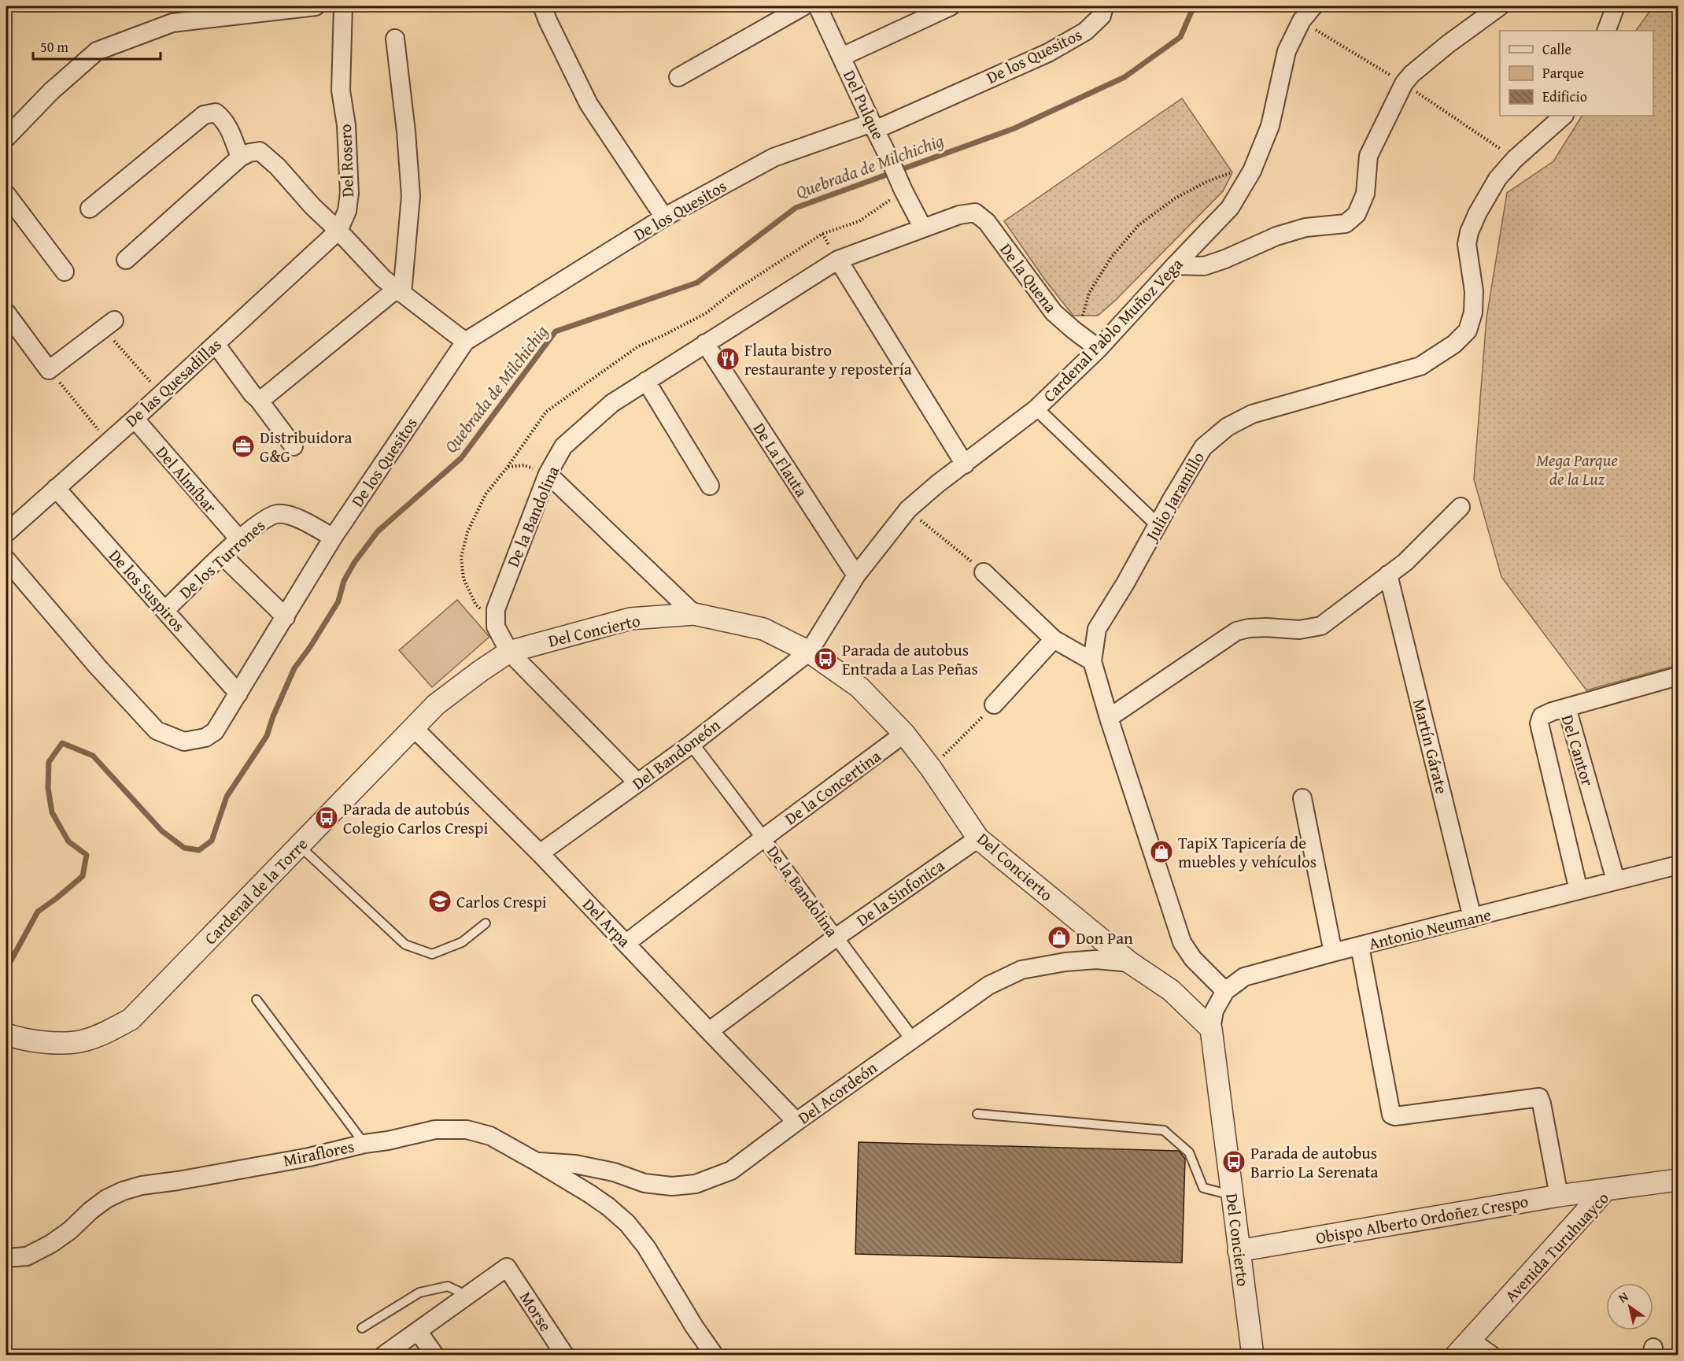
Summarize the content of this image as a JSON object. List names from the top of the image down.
{
  "streets": {
    "street": [
      "De los Quesitos",
      "Del Pulque",
      "Del Rosero",
      "De la Quena",
      "Cardenal Pablo Muñoz Vega",
      "De las Quesadillas",
      "De La Flauta",
      "Del Almíbar",
      "Julio Jaramillo",
      "De la Bandolina",
      "De los Turrones",
      "De los Suspiros",
      "Del Concierto",
      "Martín Gárate",
      "Del Cantor",
      "Del Bandoneón",
      "De la Concertina",
      "Cardenal de la Torre",
      "De la Sinfonica",
      "Del Arpa",
      "Antonio Neumane",
      "Del Acordeón",
      "Miraflores",
      "Obispo Alberto Ordoñez Crespo",
      "Avenida Turuhuayco",
      "Morse"
    ]
  },
  "crossings": [
    ["De los Quesitos", "Del Pulque"],
    ["De los Quesitos", "De los Turrones"],
    ["De los Quesitos", "De los Suspiros"],
    ["Del Pulque", "De la Bandolina"],
    ["Del Rosero", "De las Quesadillas"],
    ["De la Quena", "Cardenal Pablo Muñoz Vega"],
    ["De la Quena", "De la Bandolina"],
    ["Cardenal Pablo Muñoz Vega", "De La Flauta"],
    ["Cardenal Pablo Muñoz Vega", "Del Concierto"],
    ["Cardenal Pablo Muñoz Vega", "Del Bandoneón"],
    ["De las Quesadillas", "Del Almíbar"],
    ["De las Quesadillas", "De los Suspiros"],
    ["De La Flauta", "De la Bandolina"],
    ["Del Almíbar", "De los Turrones"],
    ["Julio Jaramillo", "Antonio Neumane"],
    ["De la Bandolina", "Del Concierto"],
    ["De la Bandolina", "Del Bandoneón"],
    ["De la Bandolina", "De la Concertina"],
    ["De la Bandolina", "Cardenal de la Torre"],
    ["De la Bandolina", "De la Sinfonica"],
    ["De la Bandolina", "Del Acordeón"],
    ["De los Turrones", "De los Suspiros"],
    ["Del Concierto", "Del Bandoneón"],
    ["Del Concierto", "De la Concertina"],
    ["Del Concierto", "Cardenal de la Torre"],
    ["Del Concierto", "De la Sinfonica"],
    ["Del Concierto", "Antonio Neumane"],
    ["Del Concierto", "Del Acordeón"],
    ["Del Concierto", "Obispo Alberto Ordoñez Crespo"],
    ["Martín Gárate", "Antonio Neumane"],
    ["Del Cantor", "Antonio Neumane"],
    ["Del Bandoneón", "Del Arpa"],
    ["De la Concertina", "Del Arpa"],
    ["Cardenal de la Torre", "Del Arpa"],
    ["De la Sinfonica", "Del Arpa"],
    ["Del Arpa", "Del Acordeón"],
    ["Del Acordeón", "Miraflores"],
    ["Obispo Alberto Ordoñez Crespo", "Avenida Turuhuayco"]
  ],
  "water": ["Quebrada de Milchichig"],
  "parks": ["Mega Parque de la Luz"],
  "places": {
    "restaurant": ["Flauta bistro restaurante y repostería"],
    "office": ["Distribuidora G&G"],
    "bus stop": ["Parada de autobus Entrada a Las Peñas", "Parada de autobús Colegio Carlos Crespi", "Parada de autobus Barrio La Serenata"],
    "shop": ["TapiX Tapicería de muebles y vehículos", "Don Pan"],
    "school or university": ["Carlos Crespi"]
  },
  "legend": ["Calle", "Parque", "Edificio"],
  "scale_bar": "50 m",
  "north": "top left"
}
